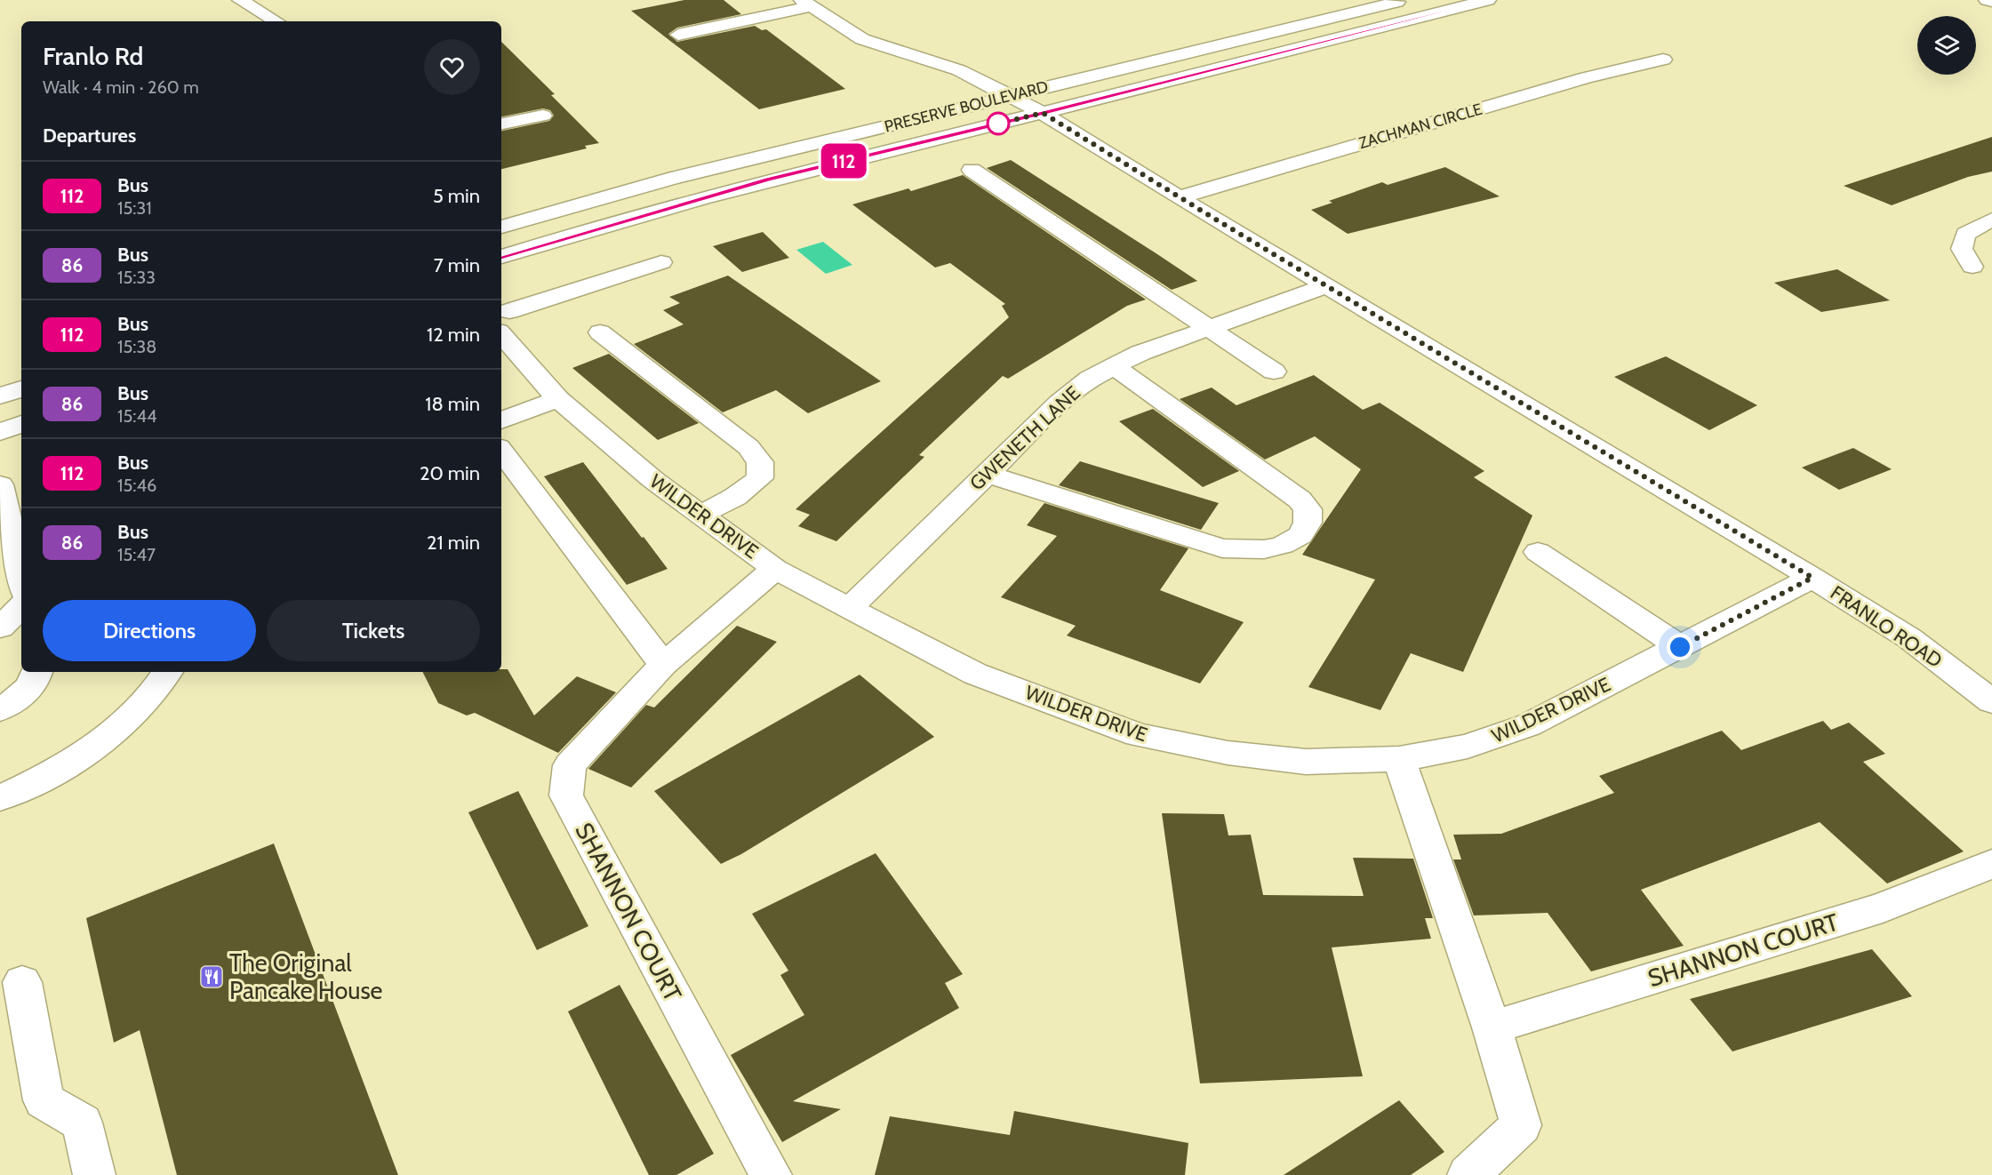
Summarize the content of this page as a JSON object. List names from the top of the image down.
{
  "streets": {
    "street": [
      "PRESERVE BOULEVARD",
      "ZACHMAN CIRCLE",
      "GWENETH LANE",
      "WILDER DRIVE",
      "FRANLO ROAD",
      "SHANNON COURT"
    ]
  },
  "crossings": [
    ["PRESERVE BOULEVARD", "FRANLO ROAD"],
    ["ZACHMAN CIRCLE", "FRANLO ROAD"],
    ["GWENETH LANE", "WILDER DRIVE"],
    ["GWENETH LANE", "FRANLO ROAD"],
    ["WILDER DRIVE", "FRANLO ROAD"],
    ["WILDER DRIVE", "SHANNON COURT"]
  ],
  "places": {
    "restaurant": ["The Original Pancake House"]
  },
  "lines": ["bus line 112"],
  "page": {
    "on_map": "112",
    "heading": [
      ["Franlo Rd", "Walk · 4 min · 260 m"],
      "Departures"
    ],
    "list": [
      {
        "mark": "112",
        "name": "Bus",
        "note": "15:31",
        "value": "5 min"
      },
      {
        "mark": "86",
        "name": "Bus",
        "note": "15:33",
        "value": "7 min"
      },
      {
        "mark": "112",
        "name": "Bus",
        "note": "15:38",
        "value": "12 min"
      },
      {
        "mark": "86",
        "name": "Bus",
        "note": "15:44",
        "value": "18 min"
      },
      {
        "mark": "112",
        "name": "Bus",
        "note": "15:46",
        "value": "20 min"
      },
      {
        "mark": "86",
        "name": "Bus",
        "note": "15:47",
        "value": "21 min"
      }
    ],
    "buttons": ["Directions", "Tickets"]
  }
}
